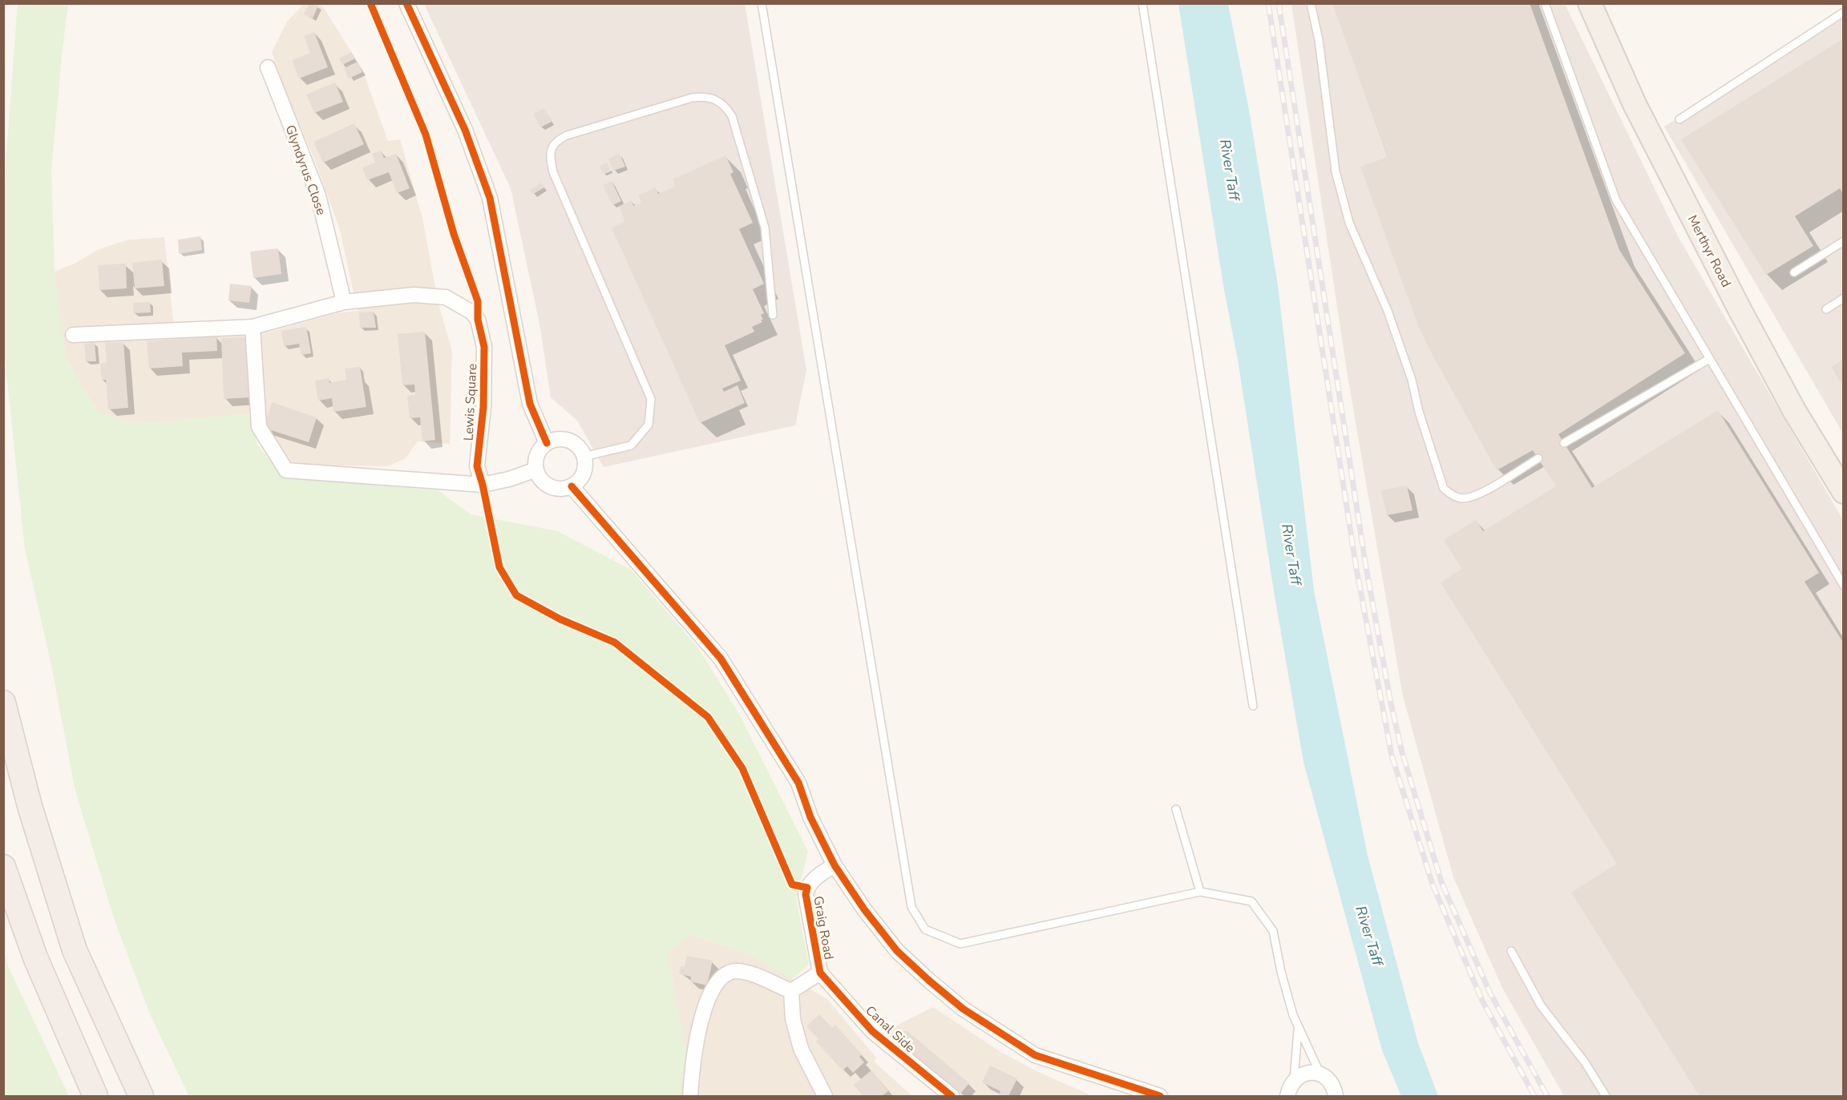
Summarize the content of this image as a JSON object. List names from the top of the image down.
{
  "streets": {
    "main road": ["Merthyr Road"],
    "street": [
      "Glyndyrus Close",
      "Lewis Square",
      "Graig Road",
      "Canal Side"
    ]
  },
  "crossings": [
    ["Glyndyrus Close", "Lewis Square"],
    ["Graig Road", "Canal Side"]
  ],
  "water": ["River Taff"]
}
